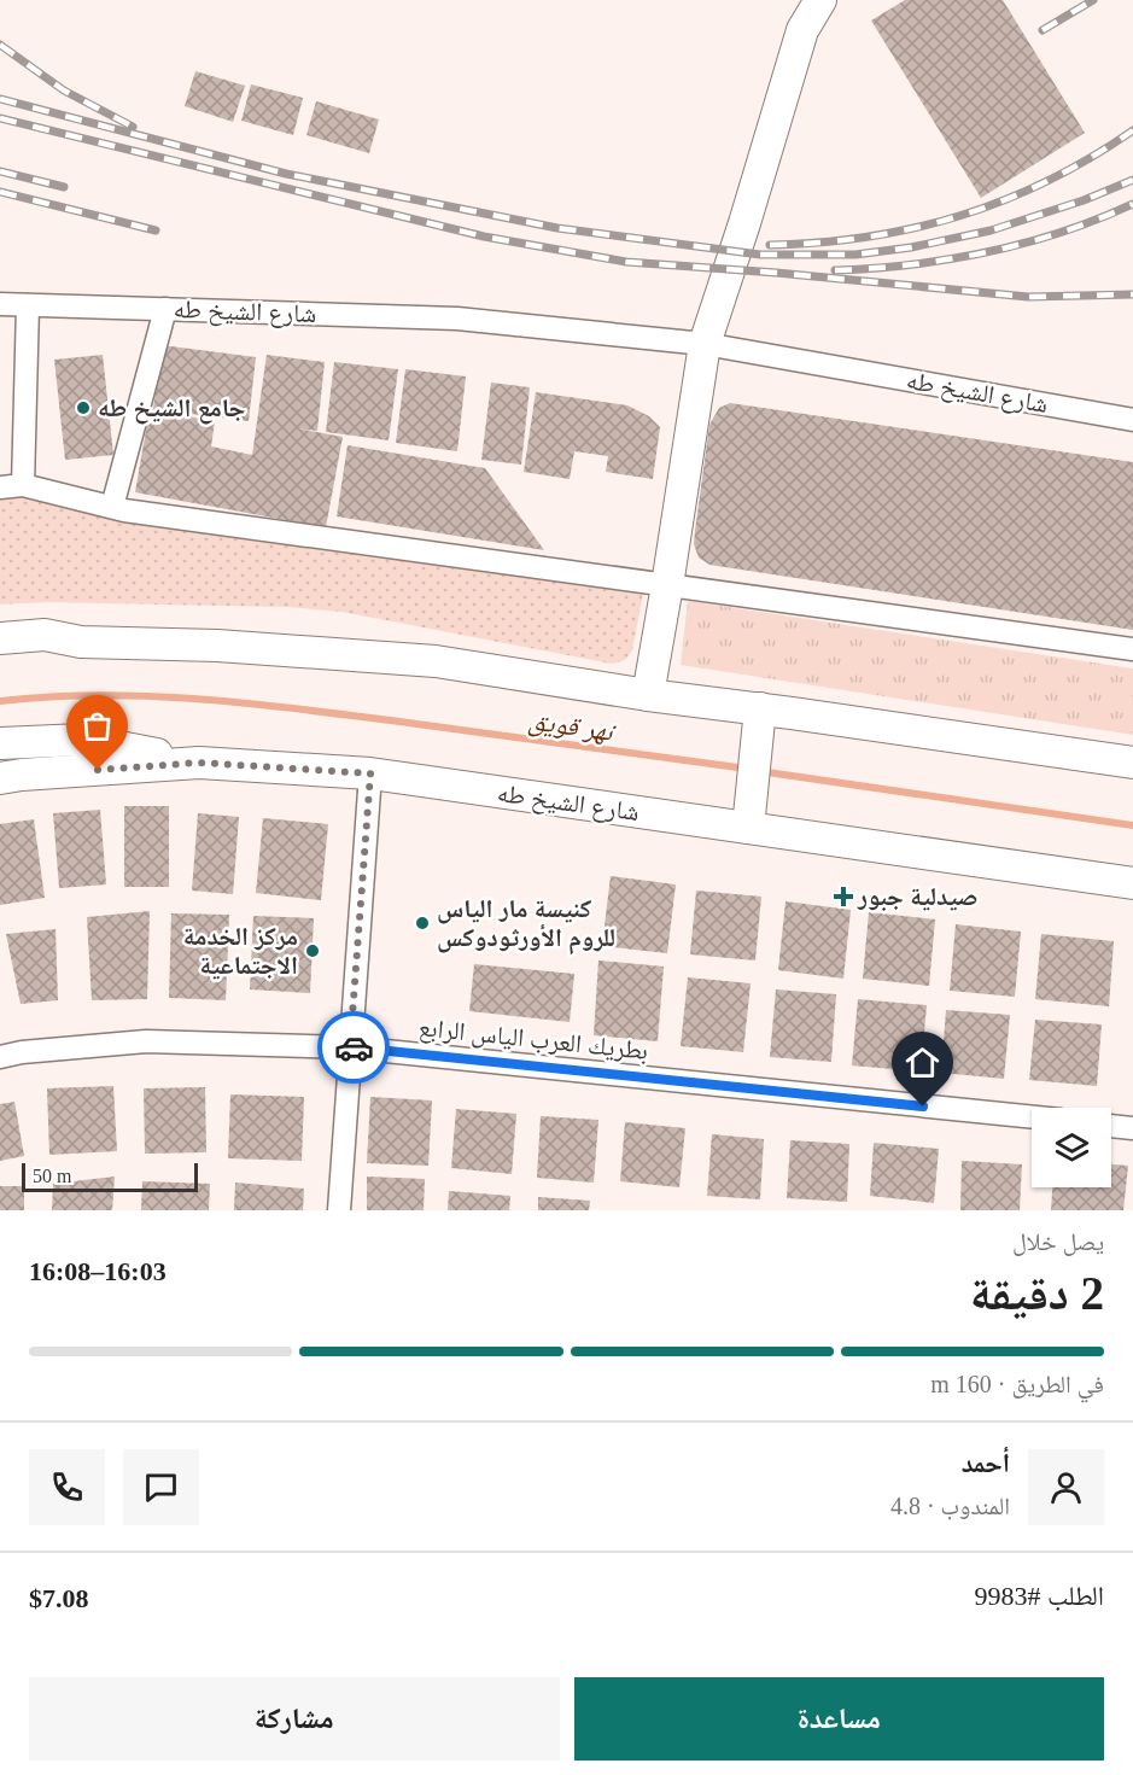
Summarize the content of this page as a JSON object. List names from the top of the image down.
{
  "streets": {
    "main road": ["شارع الشيخ طه"],
    "street": ["بطريك العرب الياس الرابع"]
  },
  "water": ["نهر قويق"],
  "places": {
    "other": ["جامع الشيخ طه", "كنيسة مار الياس للروم الأورثودوكس", "مركز الخدمة الاجتماعية"],
    "health": ["صيدلية جبور"]
  },
  "scale_bar": "50 m",
  "page": {
    "scale": "50 m",
    "heading": ["2 دقيقة", "يصل خلال", "16:03–16:08"],
    "panel": [
      "أحمد",
      "المندوب · 4.8",
      "الطلب #9983",
      "$7.08"
    ],
    "bar": "في الطريق · 160 m",
    "buttons": ["مساعدة", "مشاركة"]
  }
}
